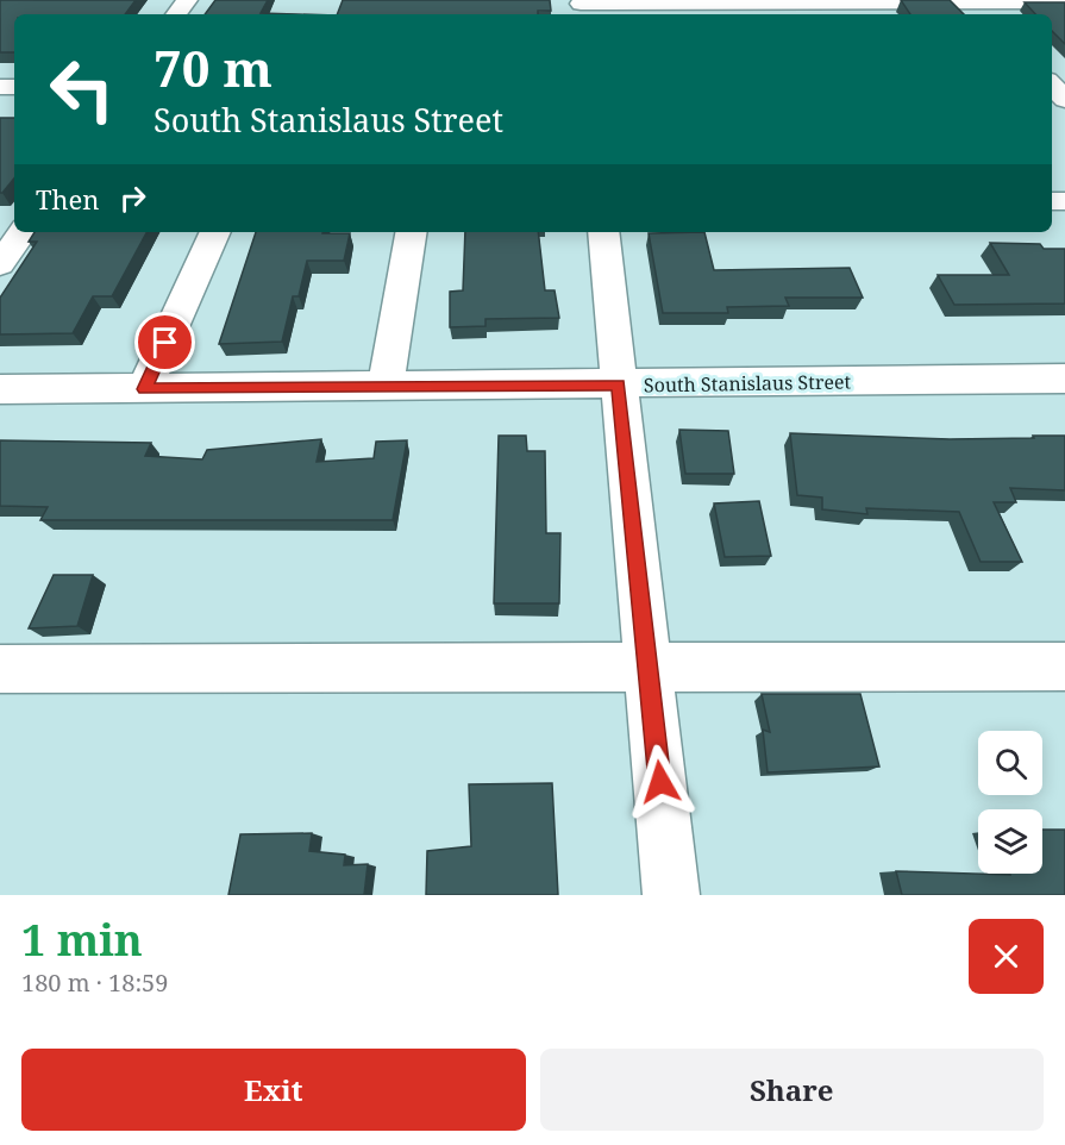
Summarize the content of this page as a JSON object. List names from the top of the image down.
{
  "streets": {
    "street": ["South Stanislaus Street"]
  },
  "page": {
    "turn": ["70 m", "South Stanislaus Street"],
    "then": "Then",
    "heading": ["1 min", "180 m · 18:59"],
    "buttons": ["Exit", "Share"]
  }
}
